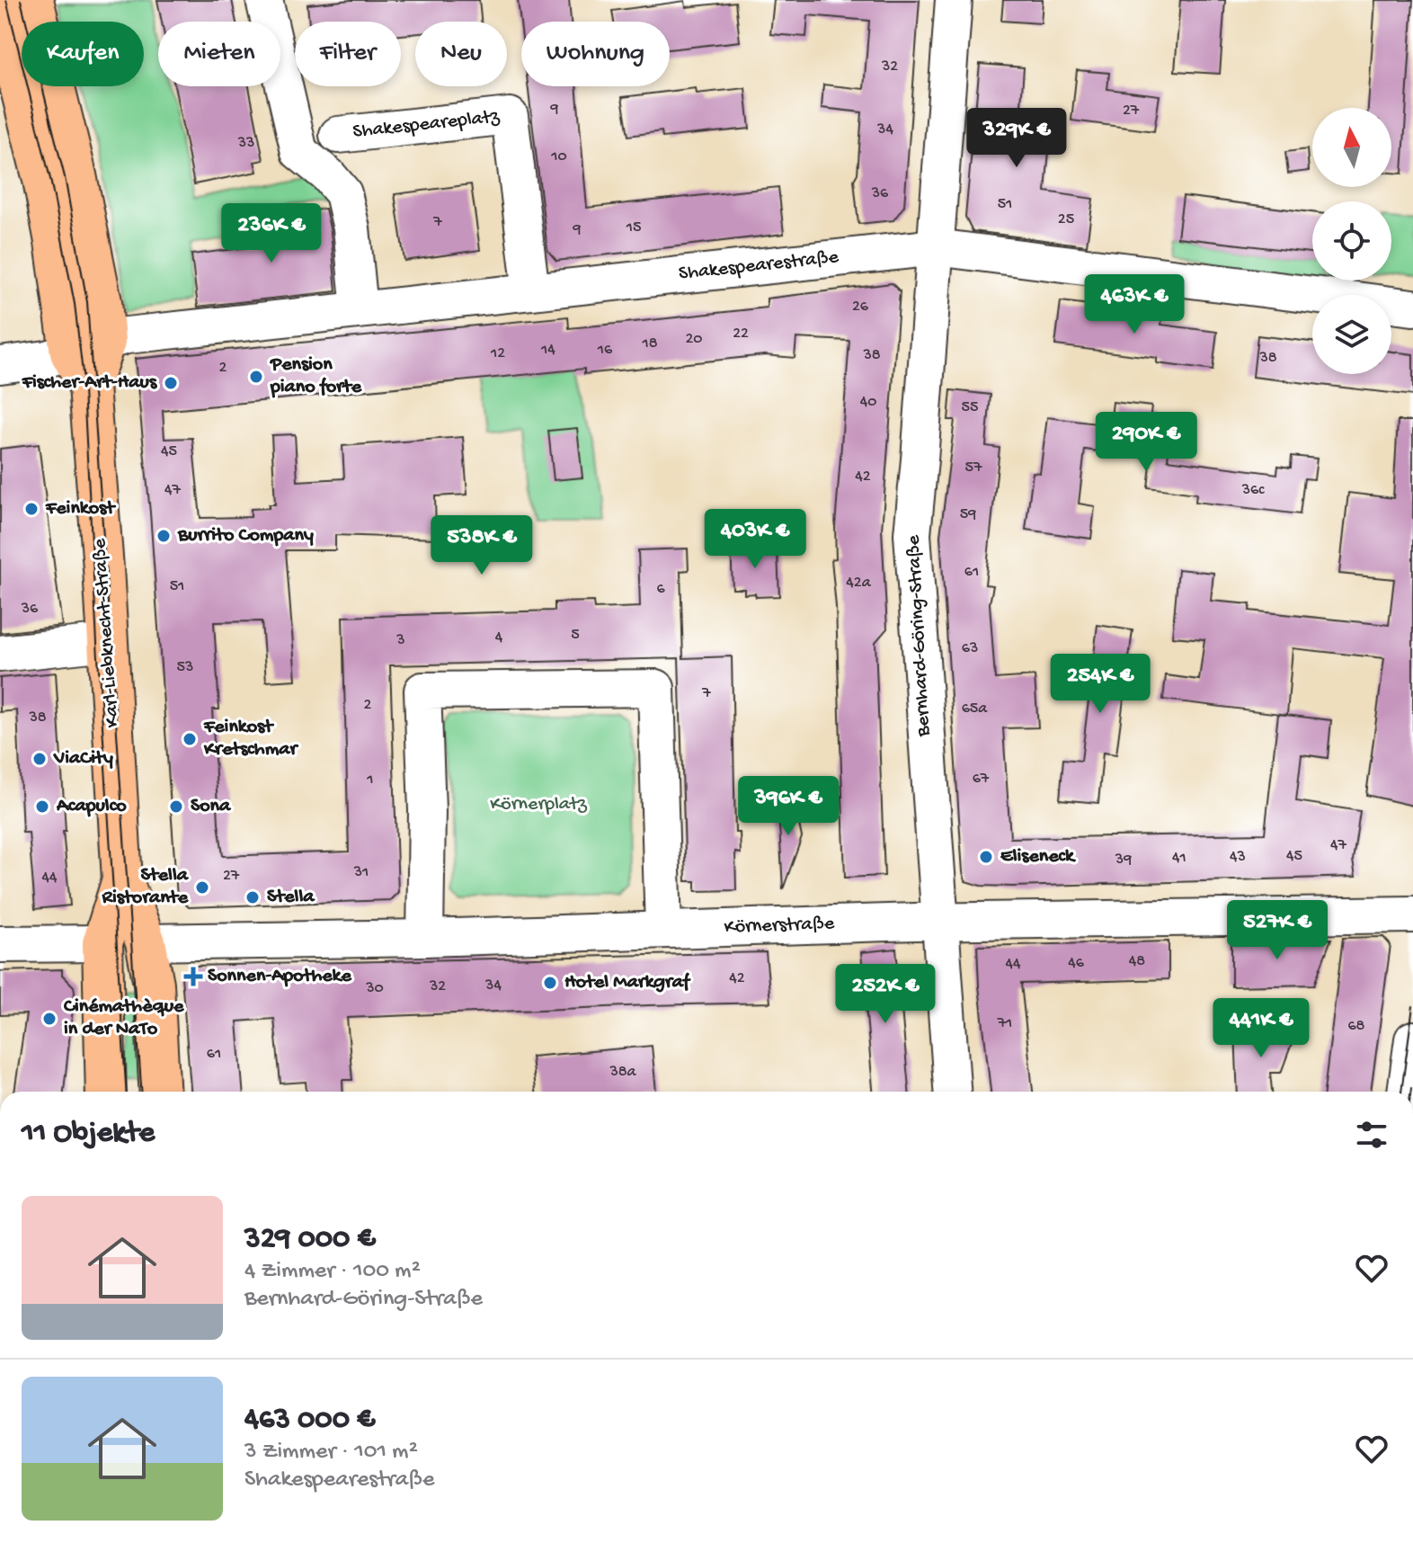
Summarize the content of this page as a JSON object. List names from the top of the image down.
{
  "streets": {
    "main road": ["Karl-Liebknecht-Straße"],
    "street": [
      "Shakespeareplatz",
      "Shakespearestraße",
      "Bernhard-Göring-Straße",
      "Körnerstraße"
    ]
  },
  "crossings": [
    ["Shakespeareplatz", "Shakespearestraße"],
    ["Shakespearestraße", "Karl-Liebknecht-Straße"],
    ["Shakespearestraße", "Bernhard-Göring-Straße"],
    ["Karl-Liebknecht-Straße", "Körnerstraße"],
    ["Bernhard-Göring-Straße", "Körnerstraße"]
  ],
  "parks": ["Körnerplatz"],
  "places": {
    "other": [
      "Pension piano forte",
      "Fischer-Art-Haus",
      "Feinkost",
      "Burrito Company",
      "Feinkost Kretschmar",
      "ViaCity",
      "Acapulco",
      "Sona",
      "Eliseneck",
      "Stella Ristorante",
      "Stella",
      "Hotel Markgraf",
      "Cinémathèque in der NaTo"
    ],
    "health": ["Sonnen-Apotheke"]
  },
  "house_numbers": [
    "32",
    "9",
    "27",
    "34",
    "33",
    "10",
    "36",
    "51",
    "25",
    "7",
    "15",
    "9",
    "26",
    "22",
    "20",
    "18",
    "14",
    "16",
    "12",
    "38",
    "38",
    "2",
    "40",
    "55",
    "45",
    "57",
    "42",
    "47",
    "36c",
    "59",
    "61",
    "42a",
    "51",
    "6",
    "36",
    "5",
    "4",
    "3",
    "63",
    "53",
    "7",
    "2",
    "65a",
    "38",
    "67",
    "1",
    "47",
    "45",
    "43",
    "41",
    "39",
    "31",
    "27",
    "44",
    "48",
    "46",
    "44",
    "42",
    "34",
    "32",
    "30",
    "71",
    "68",
    "61",
    "38a"
  ],
  "north": "top",
  "page": {
    "chip": [
      "Kaufen",
      "Mieten",
      "Filter",
      "Neu",
      "Wohnung"
    ],
    "price": [
      "329K €",
      "236K €",
      "463K €",
      "290K €",
      "403K €",
      "538K €",
      "254K €",
      "396K €",
      "527K €",
      "252K €",
      "441K €"
    ],
    "heading": "11 Objekte",
    "list": [
      {
        "name": "329 000 €",
        "note": "4 Zimmer · 100 m² · Bernhard-Göring-Straße"
      },
      {
        "name": "463 000 €",
        "note": "3 Zimmer · 101 m² · Shakespearestraße"
      }
    ]
  }
}
